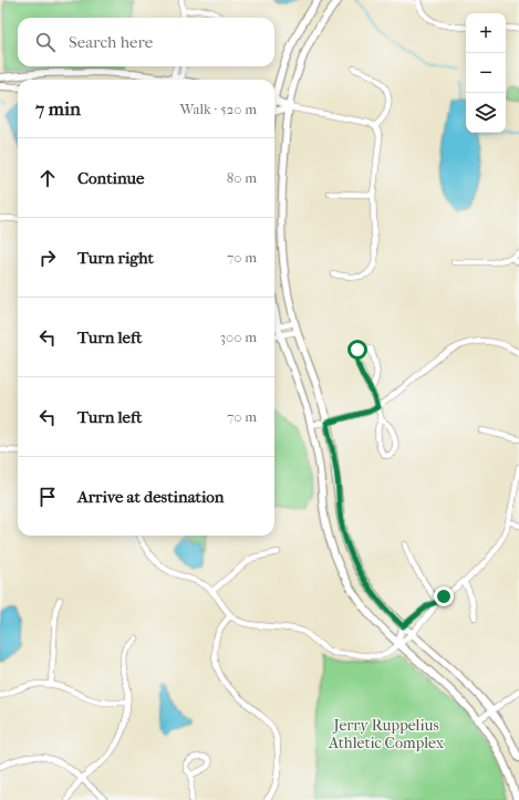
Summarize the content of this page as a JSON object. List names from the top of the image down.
{
  "parks": ["Jerry Ruppelius Athletic Complex"],
  "page": {
    "map_buttons": ["+", "−"],
    "search": "Search here",
    "heading": ["7 min", "Walk · 520 m"],
    "list": [
      ["Continue", "80 m"],
      ["Turn right", "70 m"],
      ["Turn left", "300 m"],
      ["Turn left", "70 m"],
      "Arrive at destination"
    ]
  }
}
